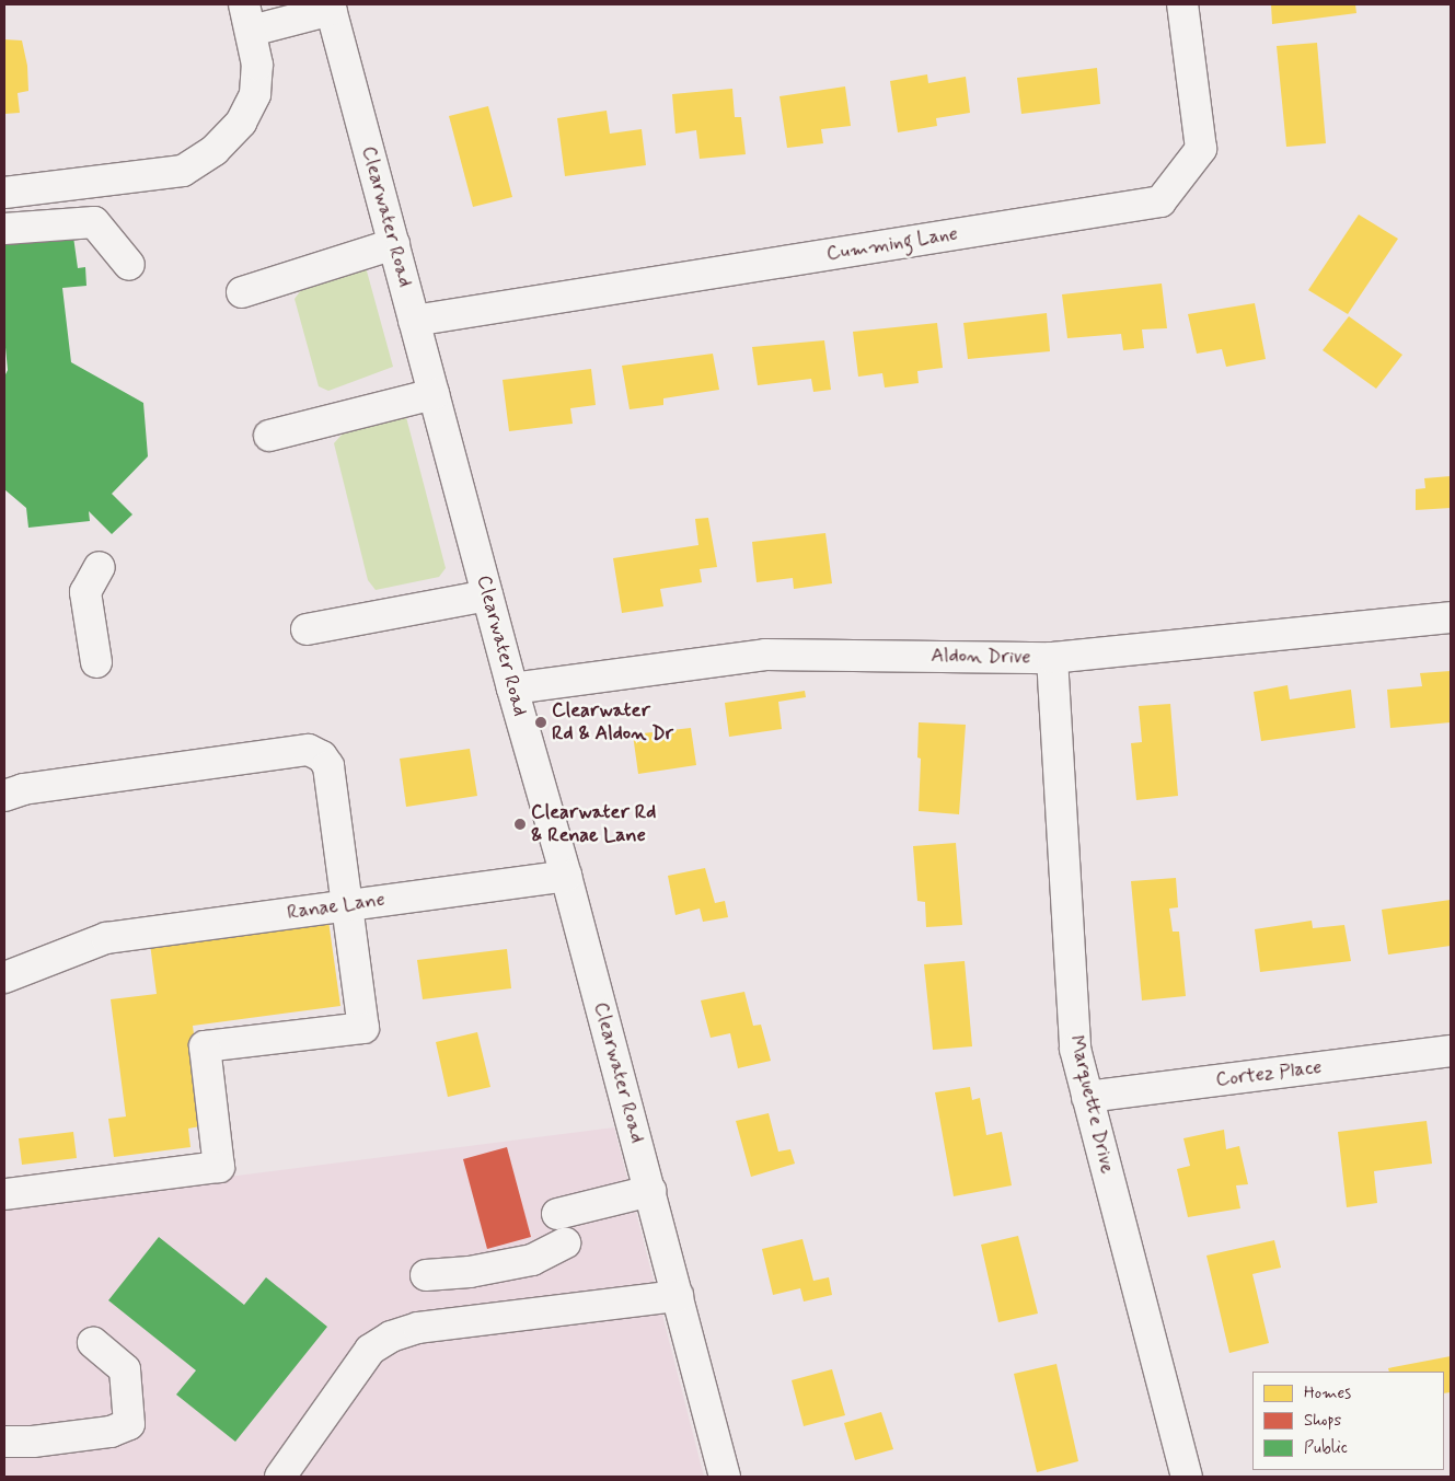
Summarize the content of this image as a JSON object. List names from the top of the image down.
{
  "streets": {
    "street": [
      "Clearwater Road",
      "Cumming Lane",
      "Aldon Drive",
      "Ranae Lane",
      "Cortez Place",
      "Marquette Drive"
    ]
  },
  "crossings": [
    ["Clearwater Road", "Cumming Lane"],
    ["Clearwater Road", "Aldon Drive"],
    ["Clearwater Road", "Ranae Lane"],
    ["Aldon Drive", "Marquette Drive"],
    ["Cortez Place", "Marquette Drive"]
  ],
  "places": ["Clearwater Rd & Aldon Dr", "Clearwater Rd & Renae Lane"],
  "legend": ["Homes", "Shops", "Public"]
}
